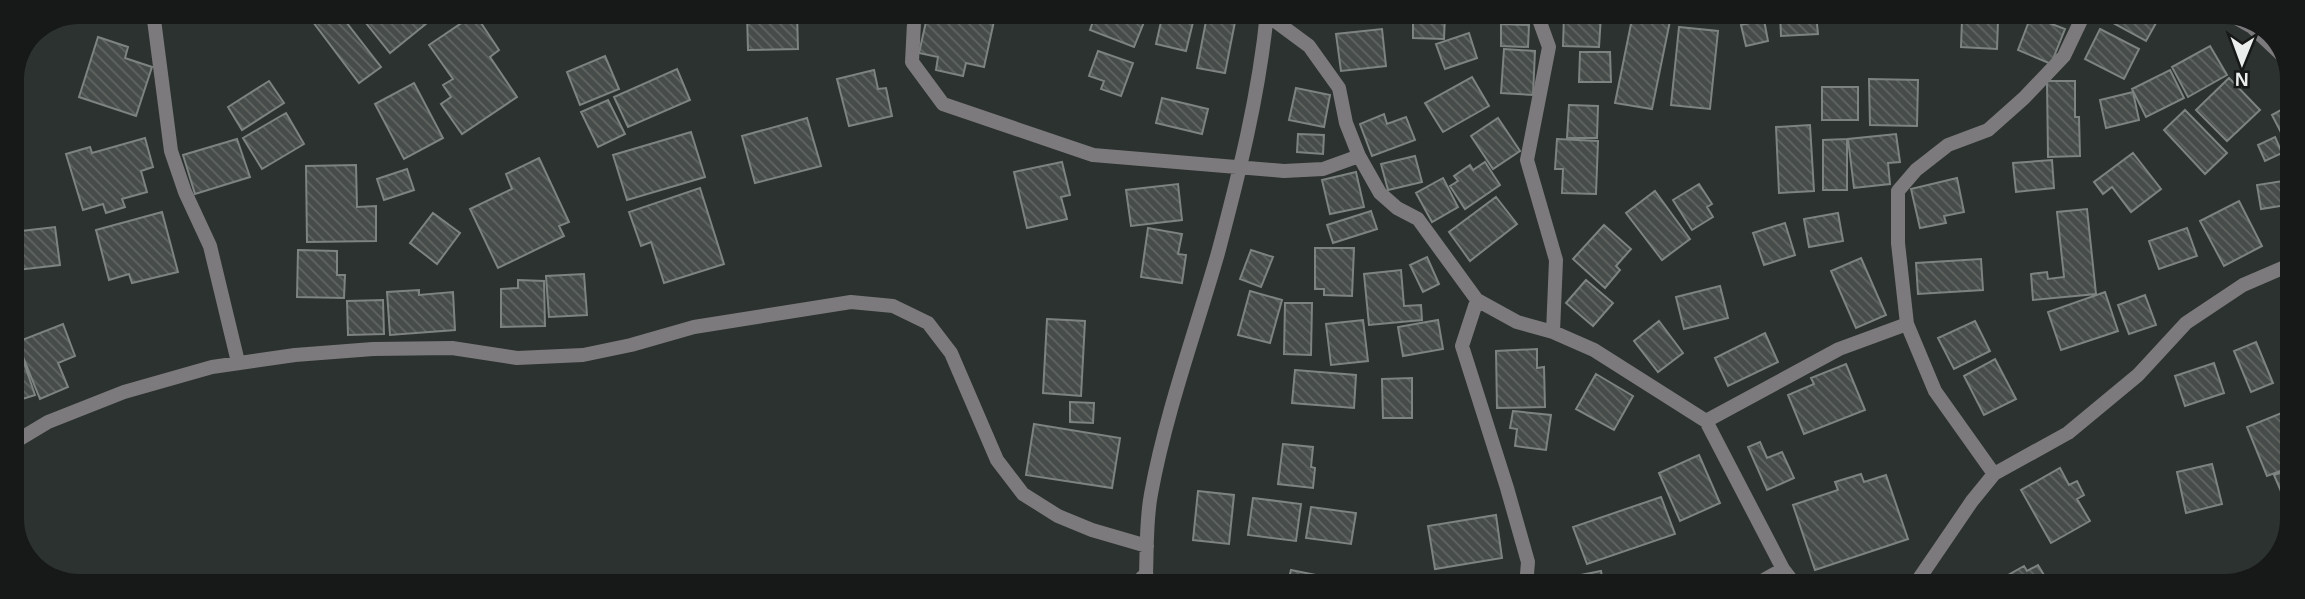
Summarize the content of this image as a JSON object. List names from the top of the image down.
{
  "north": "bottom"
}
